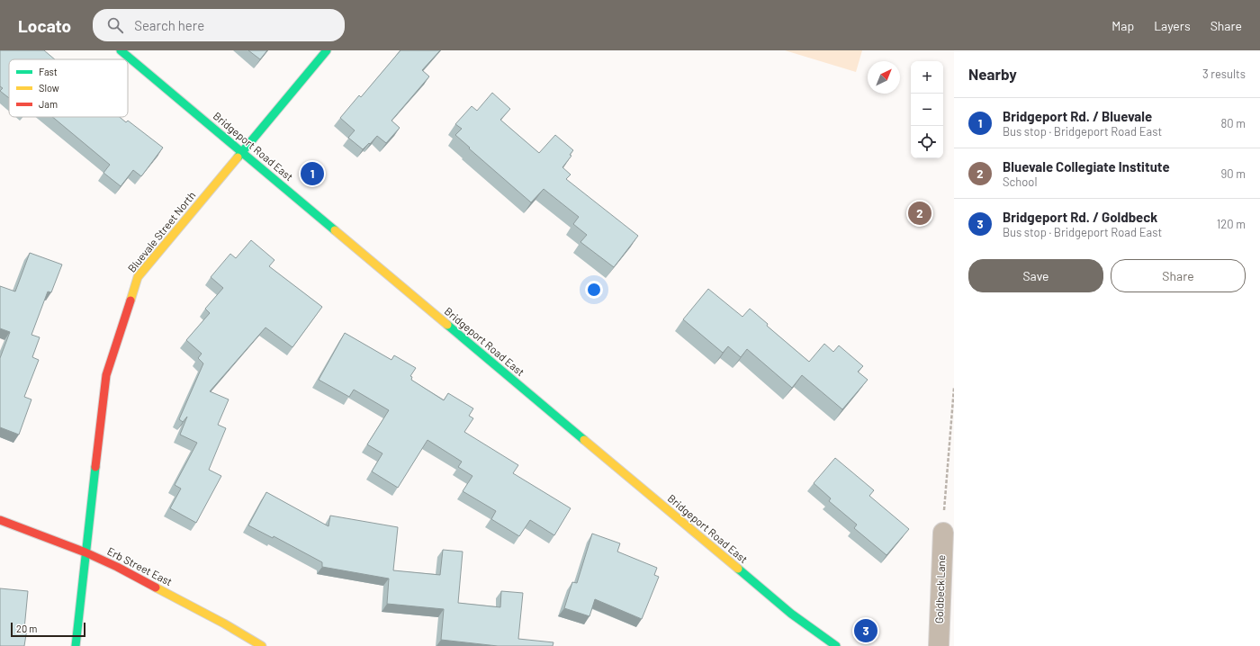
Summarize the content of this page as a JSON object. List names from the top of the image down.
{
  "streets": {
    "main road": ["Bridgeport Road East", "Bluevale Street North", "Erb Street East"],
    "street": ["Goldbeck Lane"]
  },
  "crossings": [
    ["Bridgeport Road East", "Bluevale Street North"],
    ["Bluevale Street North", "Erb Street East"]
  ],
  "legend": ["Fast", "Slow", "Jam"],
  "scale_bar": "20 m",
  "north": "top right",
  "page": {
    "header": "Locato",
    "search": "Search here",
    "nav": ["Map", "Layers", "Share"],
    "heading": ["Nearby", "3 results"],
    "map_buttons": ["+", "−"],
    "list": [
      {
        "mark": "1",
        "name": "Bridgeport Rd. / Bluevale",
        "note": "Bus stop · Bridgeport Road East",
        "value": "80 m"
      },
      {
        "mark": "2",
        "name": "Bluevale Collegiate Institute",
        "note": "School",
        "value": "90 m"
      },
      {
        "mark": "3",
        "name": "Bridgeport Rd. / Goldbeck",
        "note": "Bus stop · Bridgeport Road East",
        "value": "120 m"
      }
    ],
    "pins": ["1", "2", "3"],
    "buttons": ["Save", "Share"],
    "scale": "20 m"
  }
}
